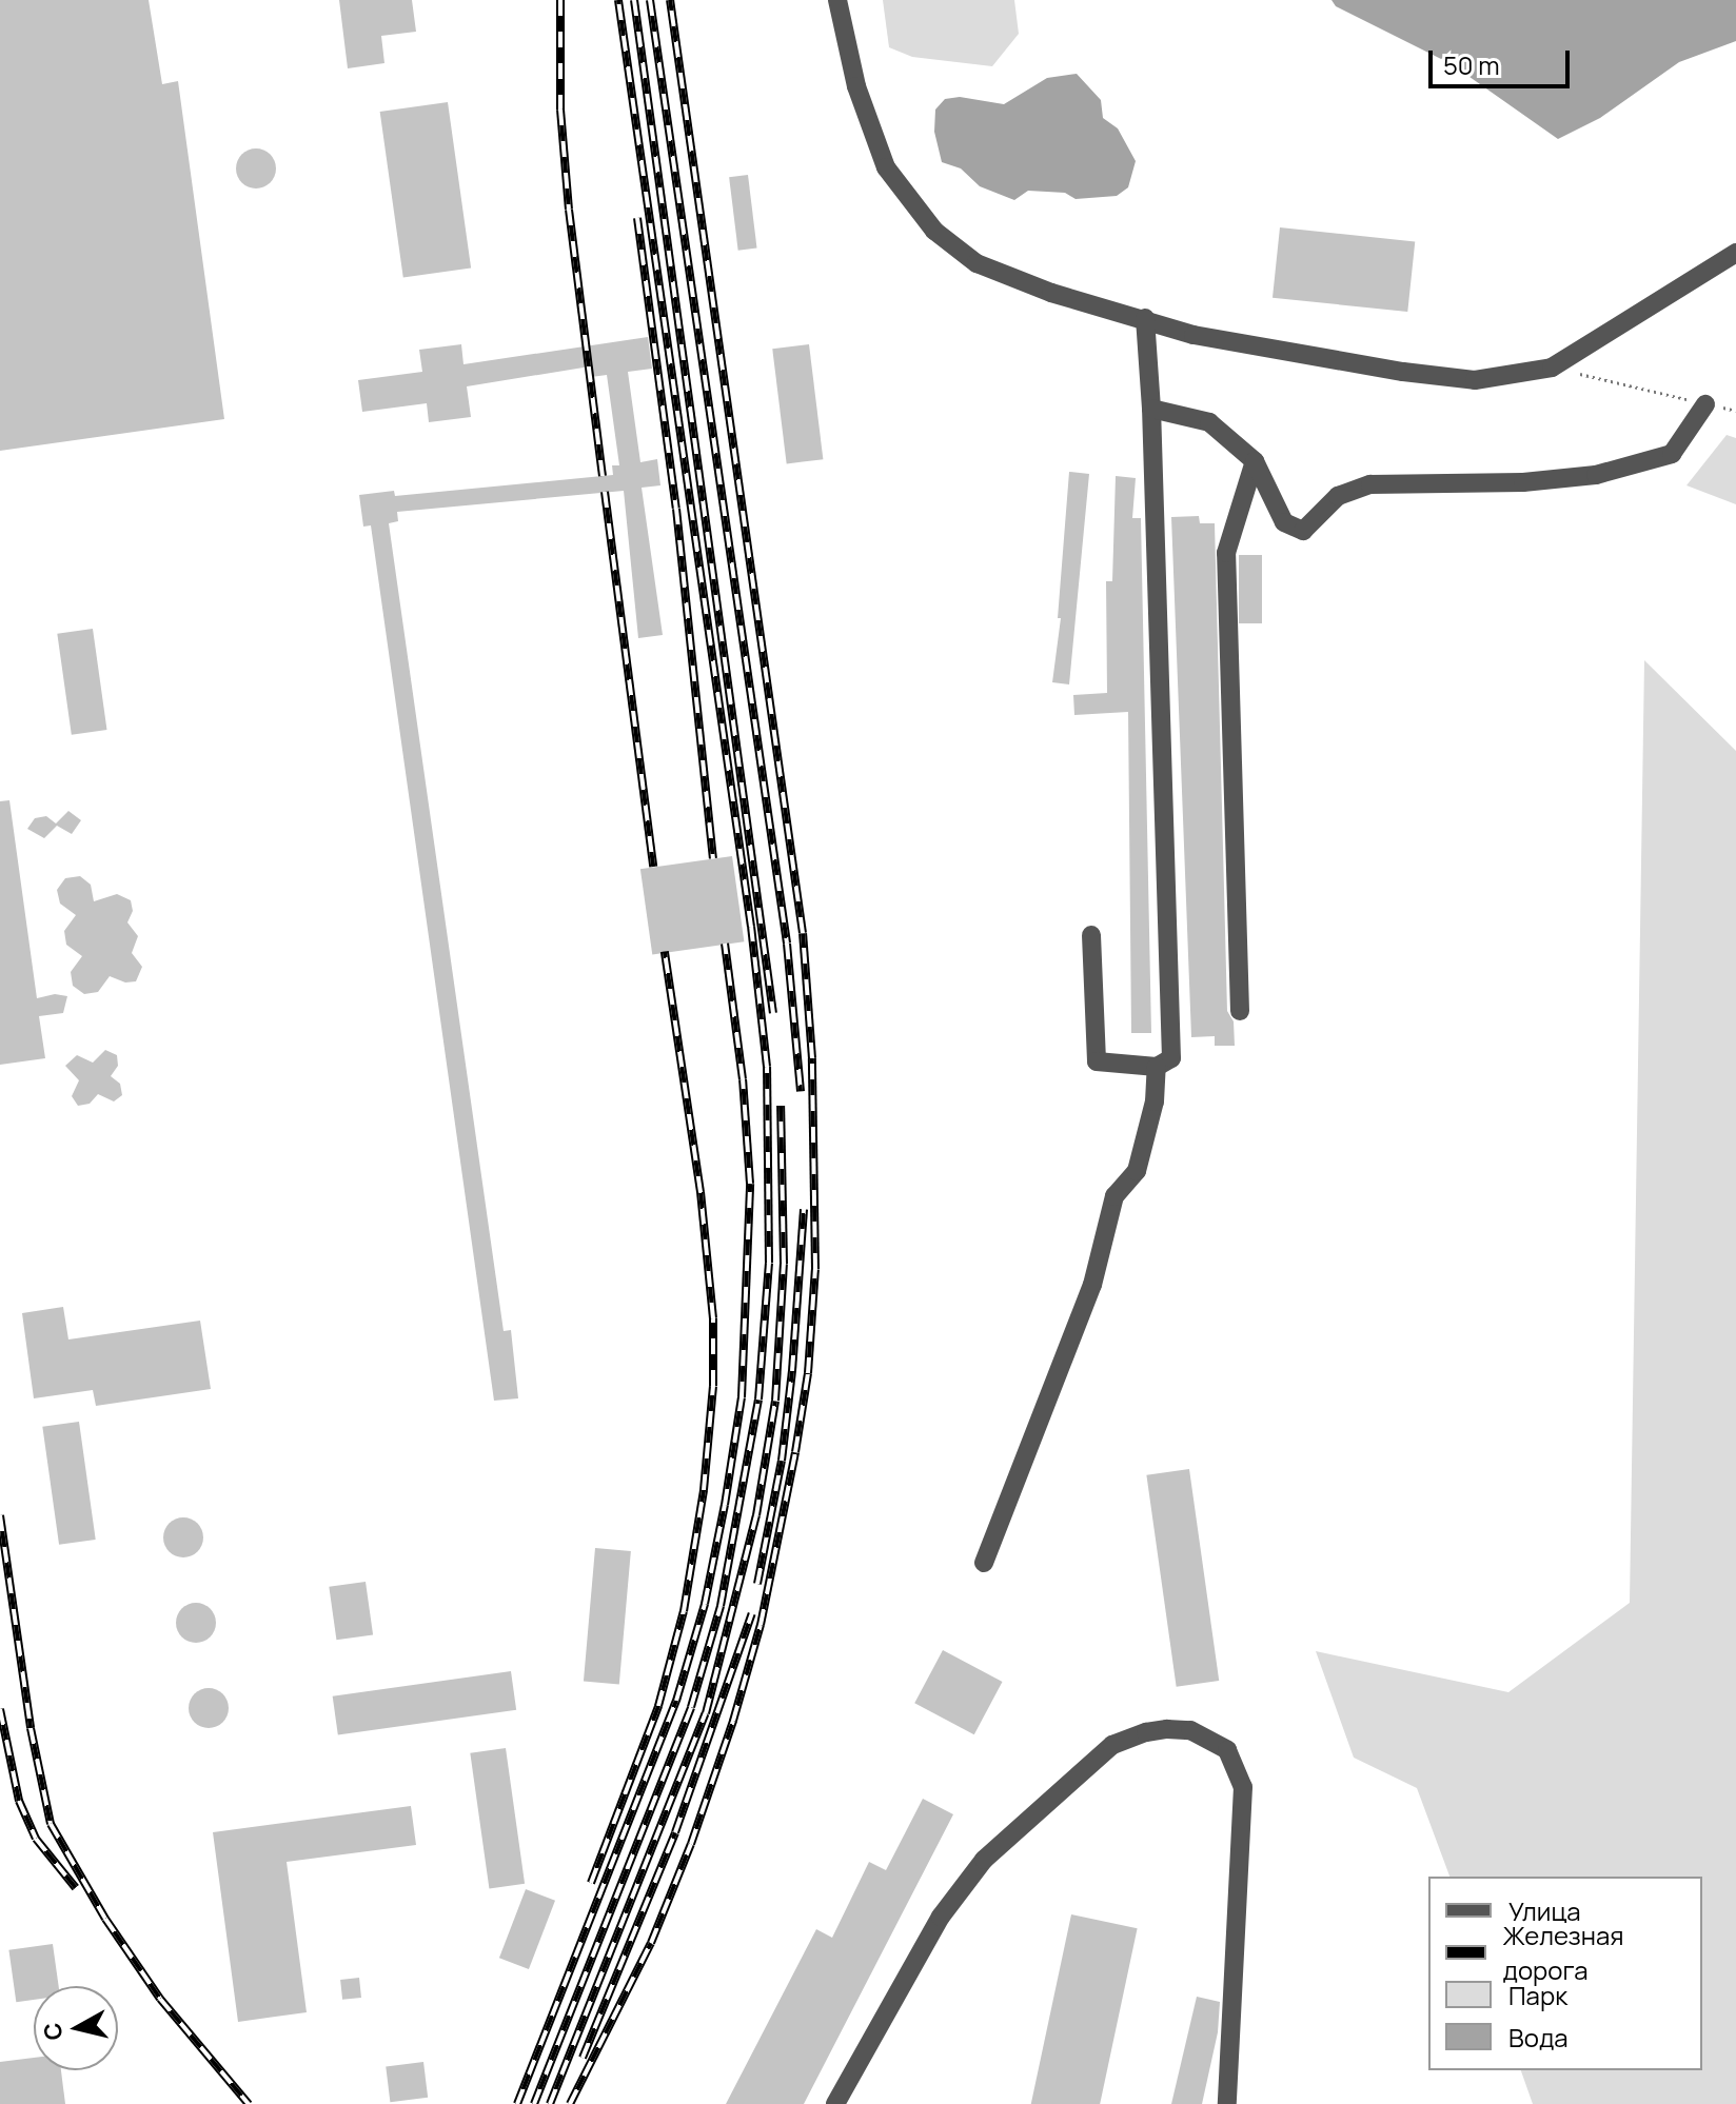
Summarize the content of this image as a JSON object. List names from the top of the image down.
{
  "legend": [
    "Улица",
    "Железная дорога",
    "Парк",
    "Вода"
  ],
  "scale_bar": "50 m",
  "north": "left"
}
